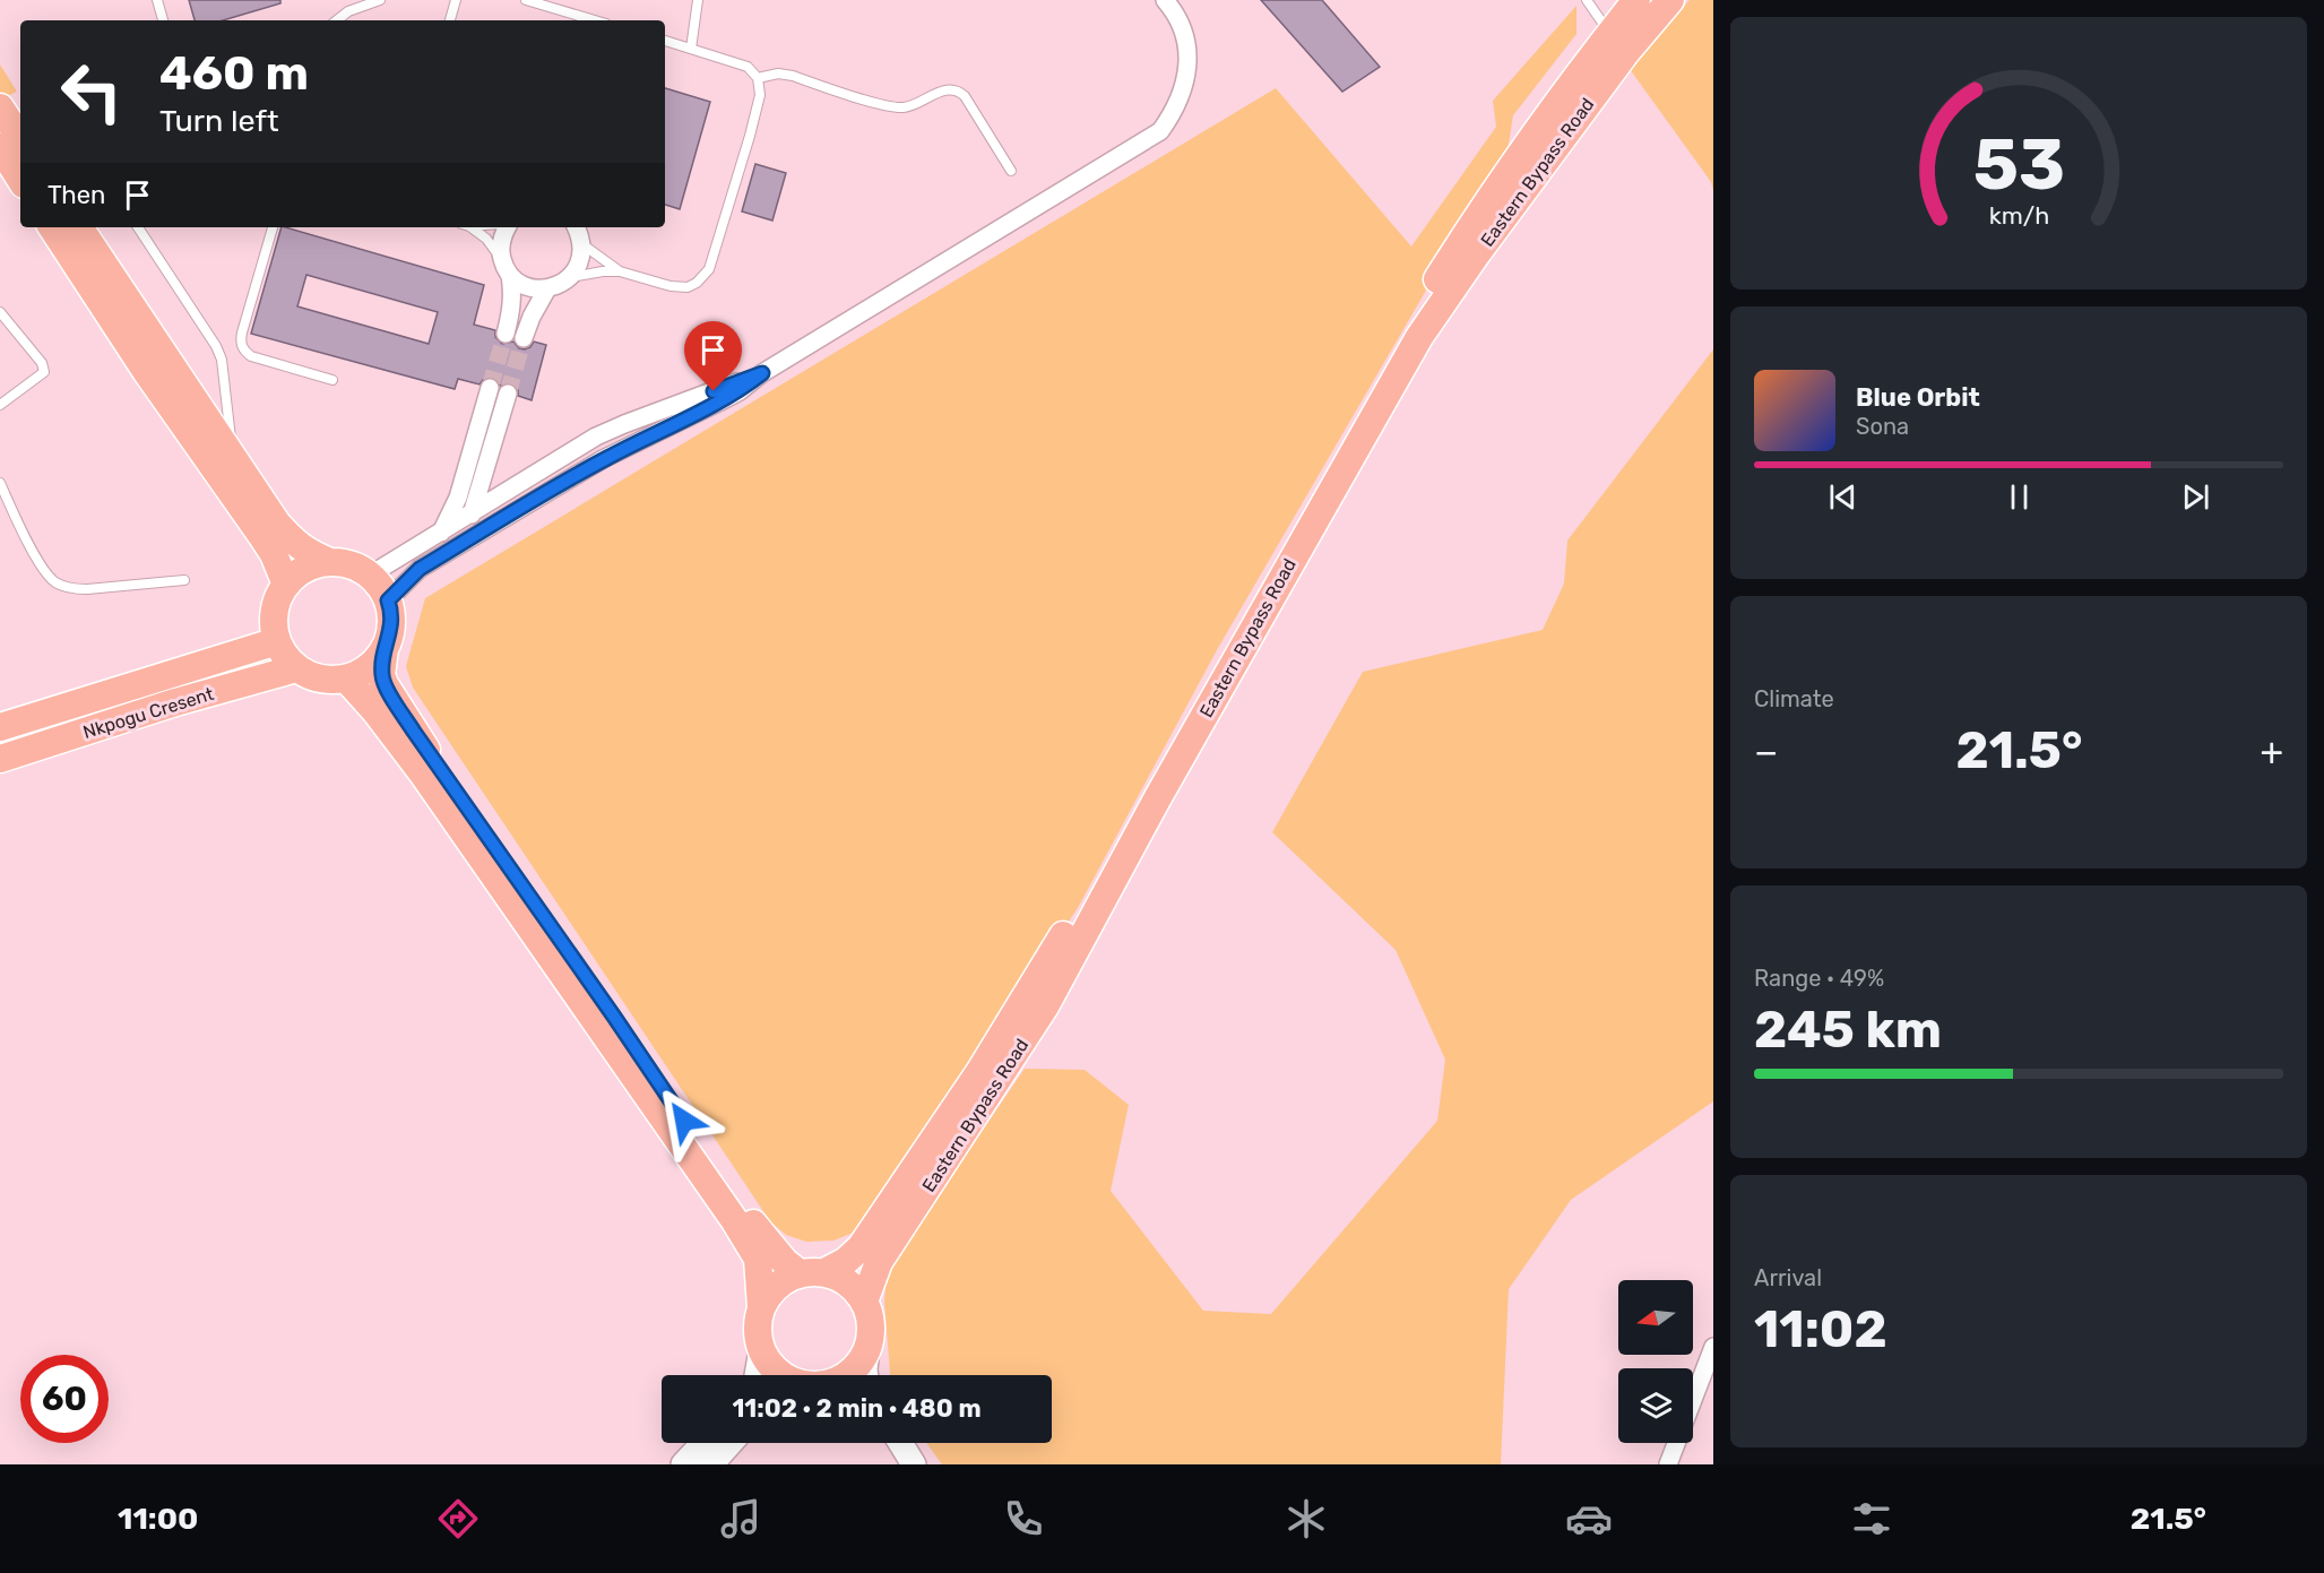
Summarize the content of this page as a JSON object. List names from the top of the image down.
{
  "streets": {
    "main road": ["Eastern Bypass Road", "Nkpogu Cresent"]
  },
  "north": "left",
  "page": {
    "turn": ["460 m", "Turn left"],
    "then": "Then",
    "song": ["Blue Orbit", "Sona"],
    "tile": [
      "Climate",
      ["Range · 49%", "245 km"],
      ["Arrival", "11:02"]
    ],
    "heat": ["−", "21.5°", "+"],
    "limit": "60",
    "trip": "11:02 · 2 min · 480 m",
    "tabs": ["11:00", "21.5°"],
    "gauge": ["53", "km/h"]
  }
}
